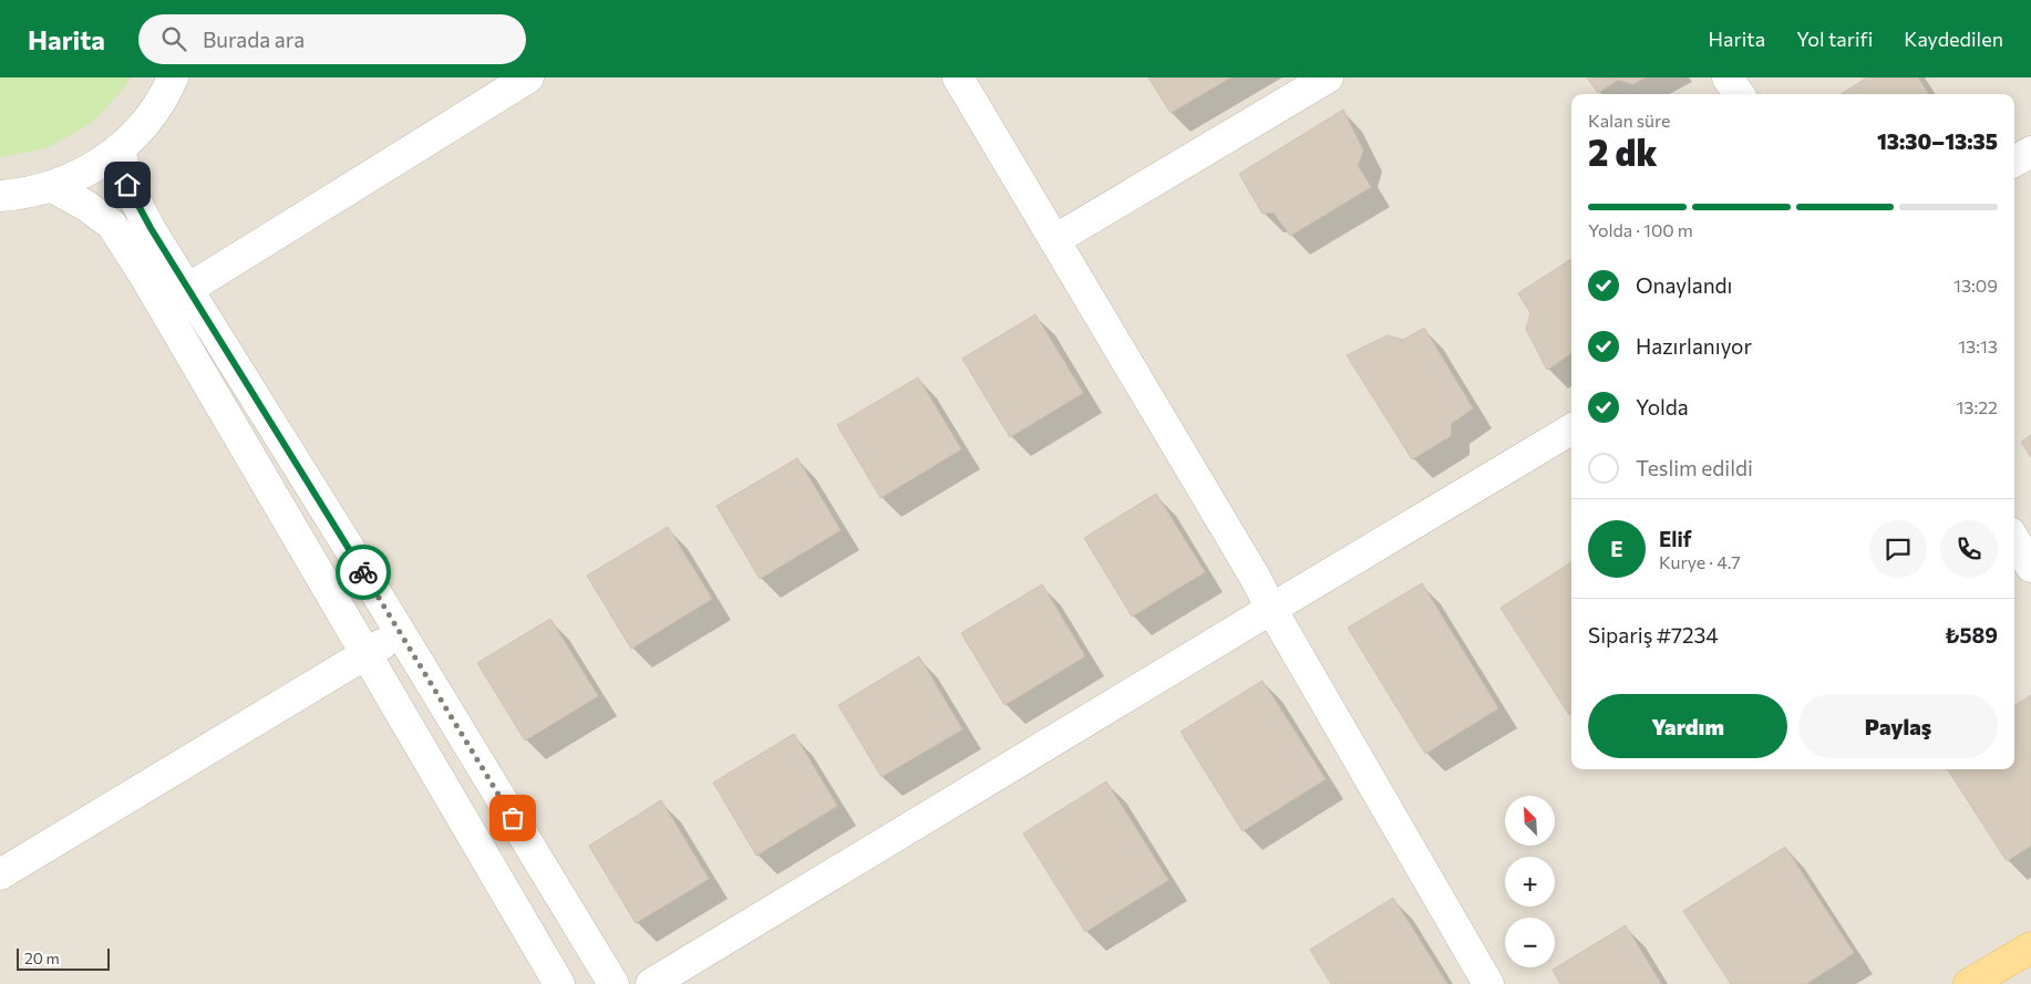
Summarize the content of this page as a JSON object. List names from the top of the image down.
{
  "scale_bar": "20 m",
  "north": "top left",
  "page": {
    "header": "Harita",
    "search": "Burada ara",
    "nav": ["Harita", "Yol tarifi", "Kaydedilen"],
    "heading": ["2 dk", "Kalan süre", "13:30–13:35"],
    "panel": [
      "Elif",
      "Kurye · 4.7",
      "Sipariş #7234",
      "₺589"
    ],
    "bar": "Yolda · 100 m",
    "list": [
      ["Onaylandı", "13:09"],
      ["Hazırlanıyor", "13:13"],
      ["Yolda", "13:22"],
      "Teslim edildi"
    ],
    "round": "E",
    "buttons": ["Yardım", "Paylaş"],
    "map_buttons": ["+", "−"],
    "scale": "20 m"
  }
}
